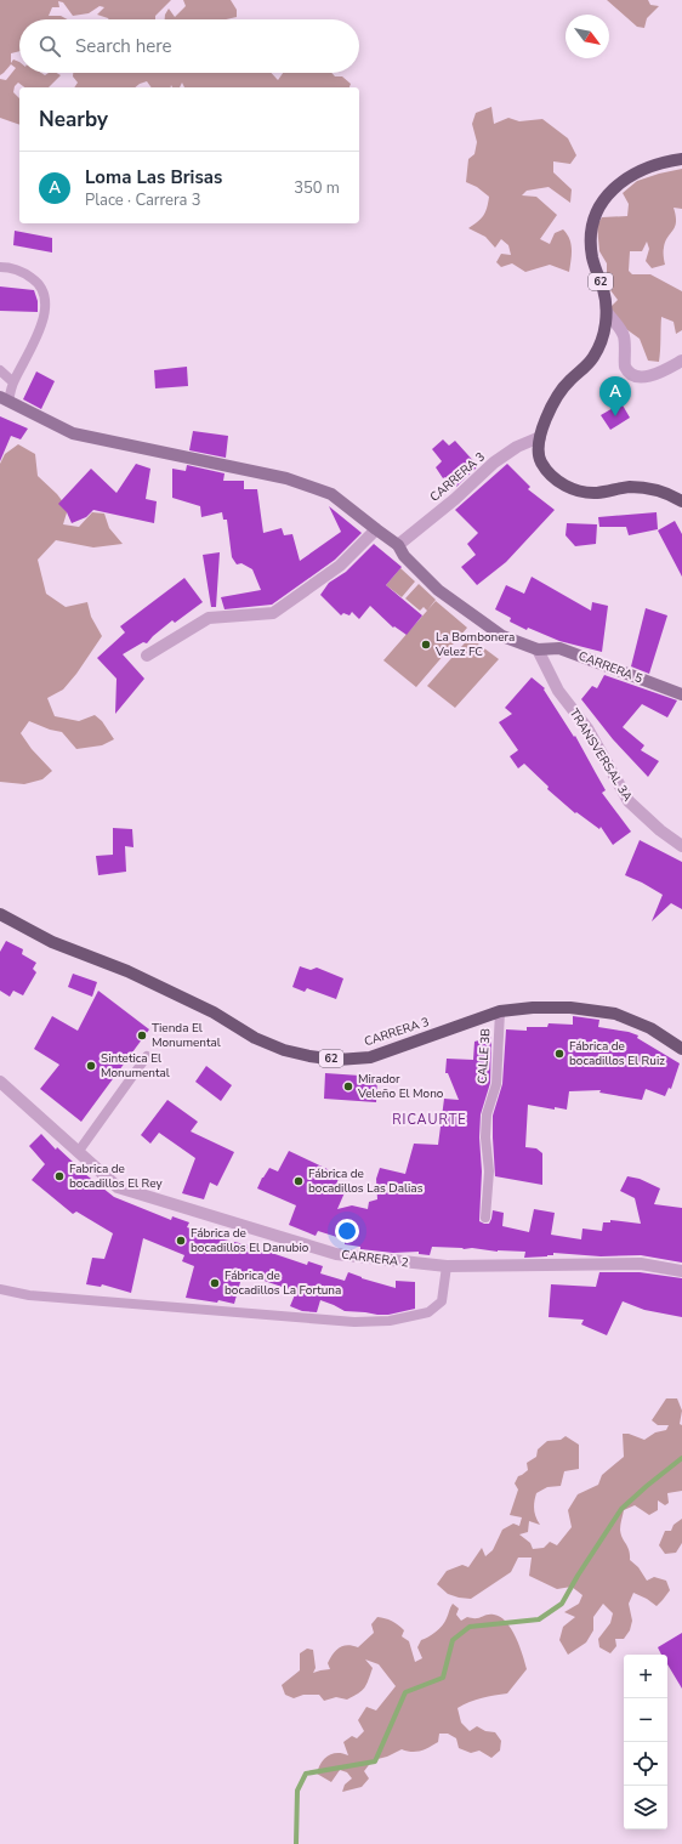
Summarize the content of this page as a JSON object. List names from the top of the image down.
{
  "streets": {
    "main road": ["62", "CARRERA 3"],
    "street": ["CARRERA 5", "TRANSVERSAL 3A", "CARRERA 2"],
    "lane": ["CALLE 3B"]
  },
  "crossings": [
    ["62", "CARRERA 3"],
    ["CARRERA 3", "CALLE 3B"],
    ["CARRERA 5", "TRANSVERSAL 3A"]
  ],
  "districts": ["RICAURTE"],
  "places": [
    "La Bombonera Velez FC",
    "Tienda El Monumental",
    "Fábrica de bocadillos El Ruiz",
    "Sintetica El Monumental",
    "Mirador Veleño El Mono",
    "Fabrica de bocadillos El Rey",
    "Fábrica de bocadillos Las Dalias",
    "Fábrica de bocadillos El Danubio",
    "Fábrica de bocadillos La Fortuna"
  ],
  "north": "bottom right",
  "page": {
    "search": "Search here",
    "heading": "Nearby",
    "list": [
      {
        "mark": "A",
        "name": "Loma Las Brisas",
        "note": "Place · Carrera 3",
        "value": "350 m"
      }
    ],
    "pins": "A",
    "map_buttons": ["+", "−"]
  }
}
